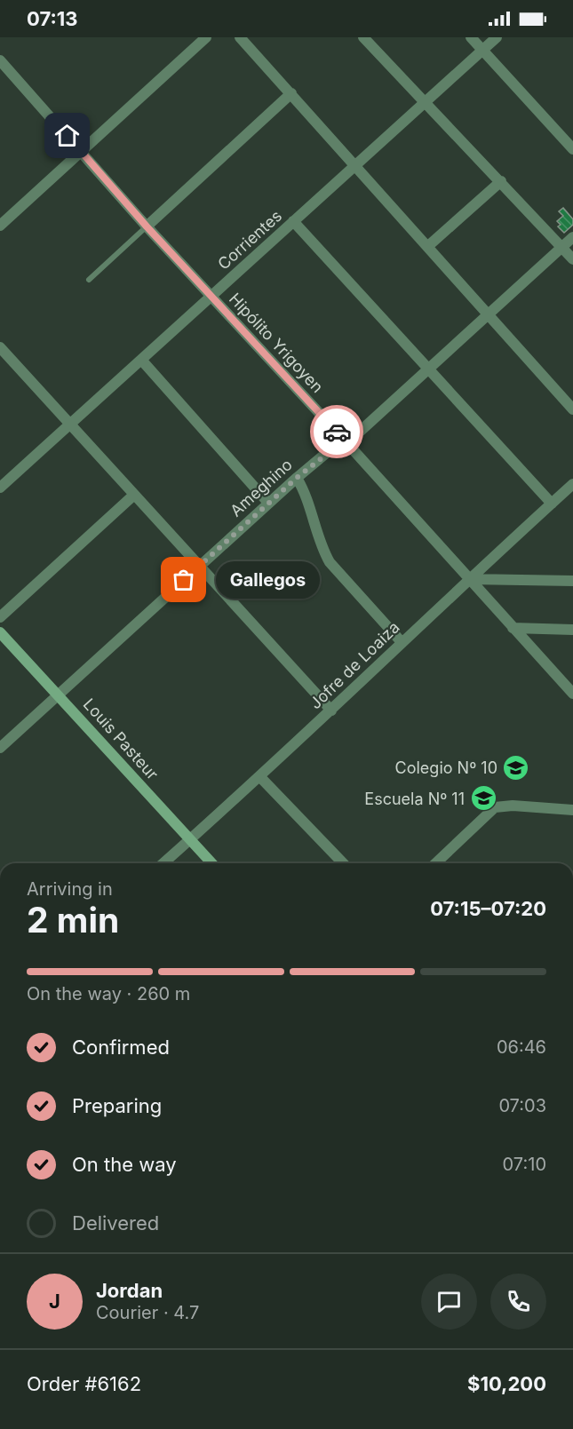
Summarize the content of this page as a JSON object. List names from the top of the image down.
{
  "streets": {
    "street": [
      "Corrientes",
      "Hipólito Yrigoyen",
      "Ameghino",
      "Jofre de Loaiza",
      "Louis Pasteur"
    ]
  },
  "crossings": [
    ["Corrientes", "Hipólito Yrigoyen"],
    ["Hipólito Yrigoyen", "Ameghino"],
    ["Hipólito Yrigoyen", "Jofre de Loaiza"],
    ["Ameghino", "Louis Pasteur"],
    ["Jofre de Loaiza", "Louis Pasteur"]
  ],
  "places": {
    "other": ["Gallegos"],
    "school or university": ["Colegio Nº 10", "Escuela Nº 11"]
  },
  "page": {
    "status": "07:13",
    "bubble": "Gallegos",
    "heading": ["2 min", "Arriving in", "07:15–07:20"],
    "panel": [
      "Jordan",
      "Courier · 4.7",
      "Order #6162",
      "$10,200"
    ],
    "bar": "On the way · 260 m",
    "list": [
      ["Confirmed", "06:46"],
      ["Preparing", "07:03"],
      ["On the way", "07:10"],
      "Delivered"
    ],
    "round": "J"
  }
}
